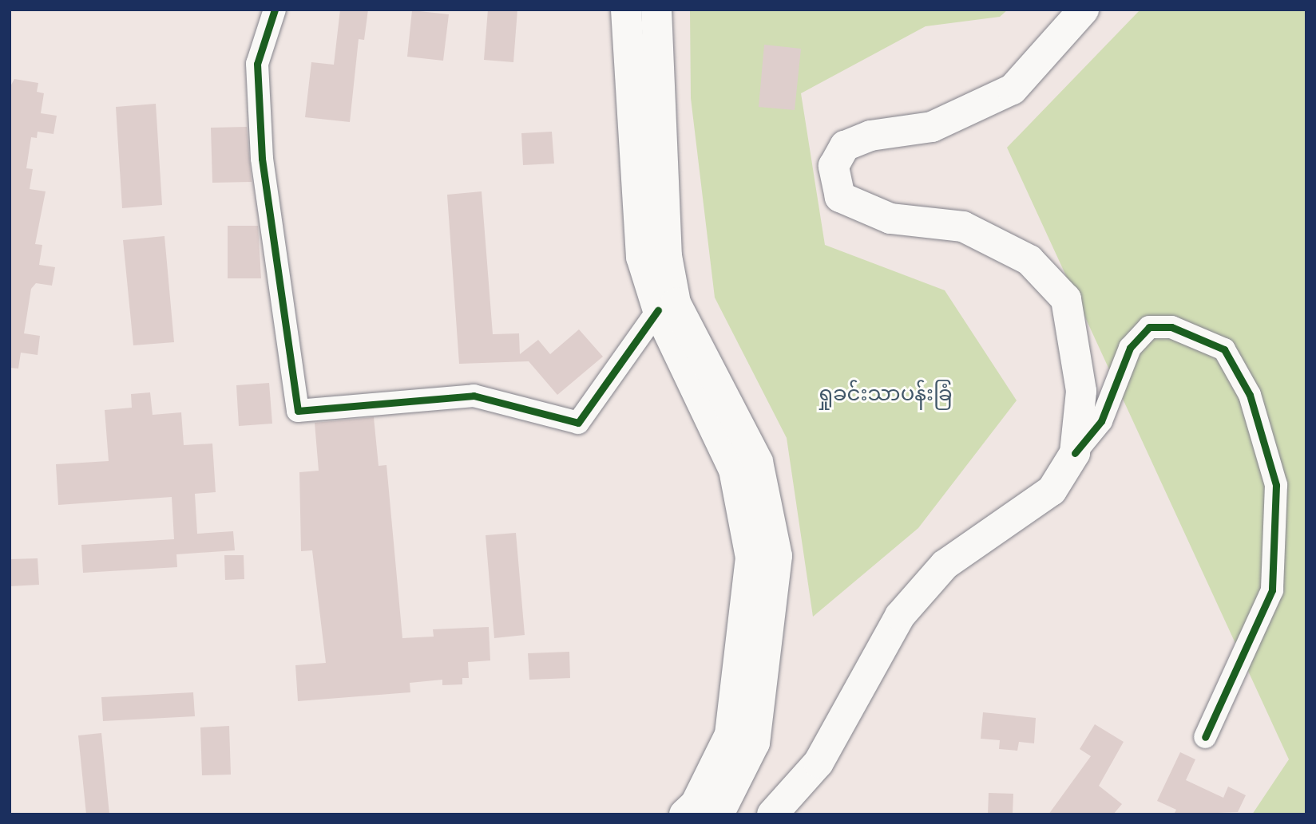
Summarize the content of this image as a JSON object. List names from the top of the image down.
{
  "parks": ["ရှုခင်းသာပန်းခြံ"]
}
